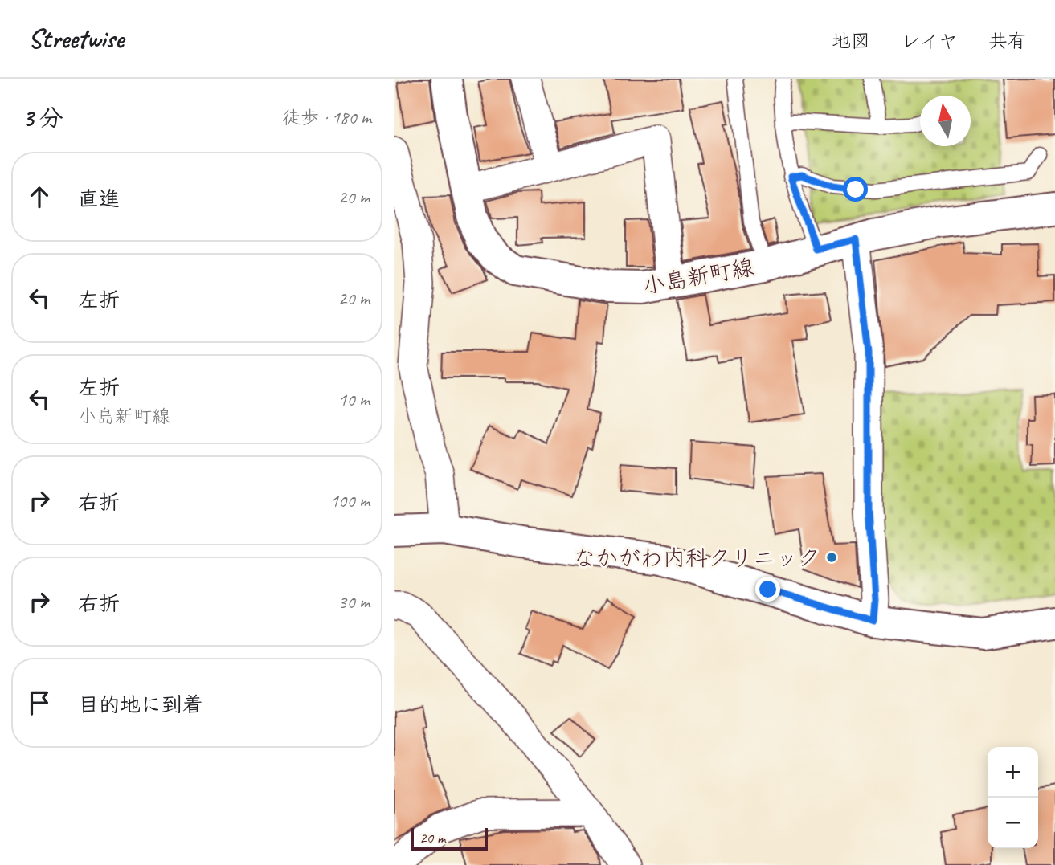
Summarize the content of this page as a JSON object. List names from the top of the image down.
{
  "streets": {
    "main road": ["小島新町線"]
  },
  "places": ["なかがわ内科クリニック"],
  "scale_bar": "20 m",
  "north": "top",
  "page": {
    "header": "Streetwise",
    "nav": ["地図", "レイヤ", "共有"],
    "heading": ["3 分", "徒歩 · 180 m"],
    "list": [
      ["直進", "20 m"],
      ["左折", "20 m"],
      ["左折", "小島新町線", "10 m"],
      ["右折", "100 m"],
      ["右折", "30 m"],
      "目的地に到着"
    ],
    "map_buttons": ["+", "−"],
    "scale": "20 m"
  }
}
